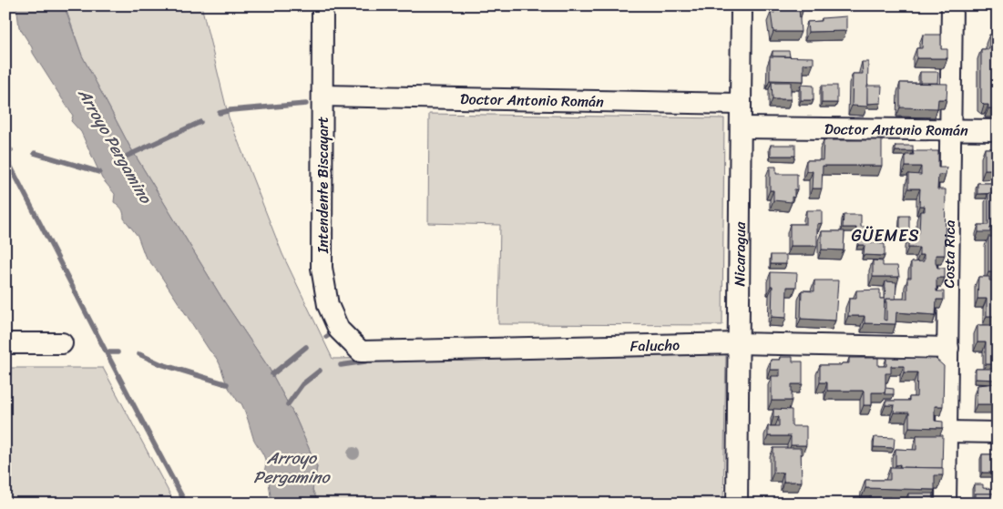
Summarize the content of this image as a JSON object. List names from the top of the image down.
{
  "streets": {
    "street": [
      "Doctor Antonio Román",
      "Intendente Biscayart",
      "Nicaragua",
      "Costa Rica",
      "Falucho"
    ]
  },
  "crossings": [
    ["Doctor Antonio Román", "Intendente Biscayart"],
    ["Doctor Antonio Román", "Nicaragua"],
    ["Doctor Antonio Román", "Costa Rica"],
    ["Intendente Biscayart", "Falucho"],
    ["Nicaragua", "Falucho"],
    ["Costa Rica", "Falucho"]
  ],
  "districts": ["GÜEMES"],
  "water": ["Arroyo Pergamino"]
}
